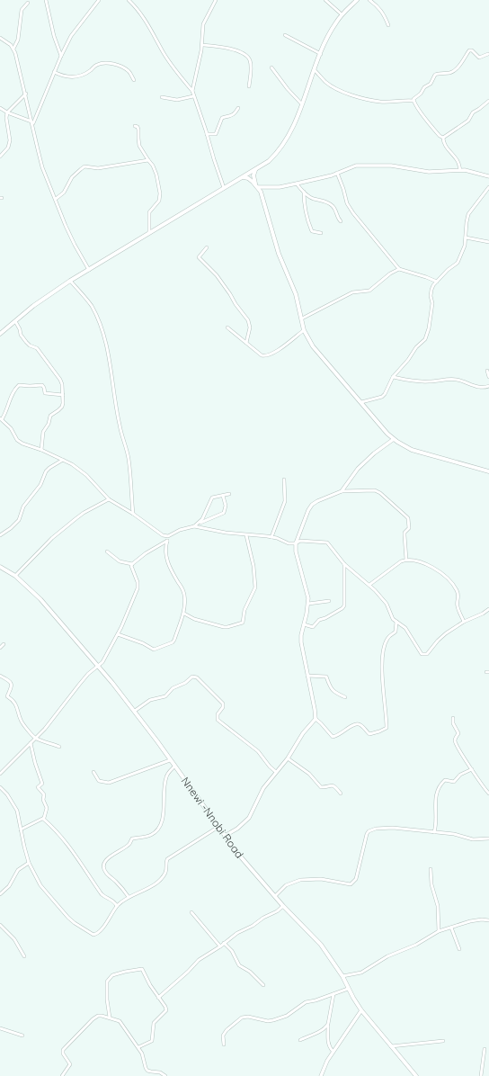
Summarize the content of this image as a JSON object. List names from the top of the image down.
{
  "streets": {
    "main road": ["Nnewi -Nnobi Road"]
  }
}
